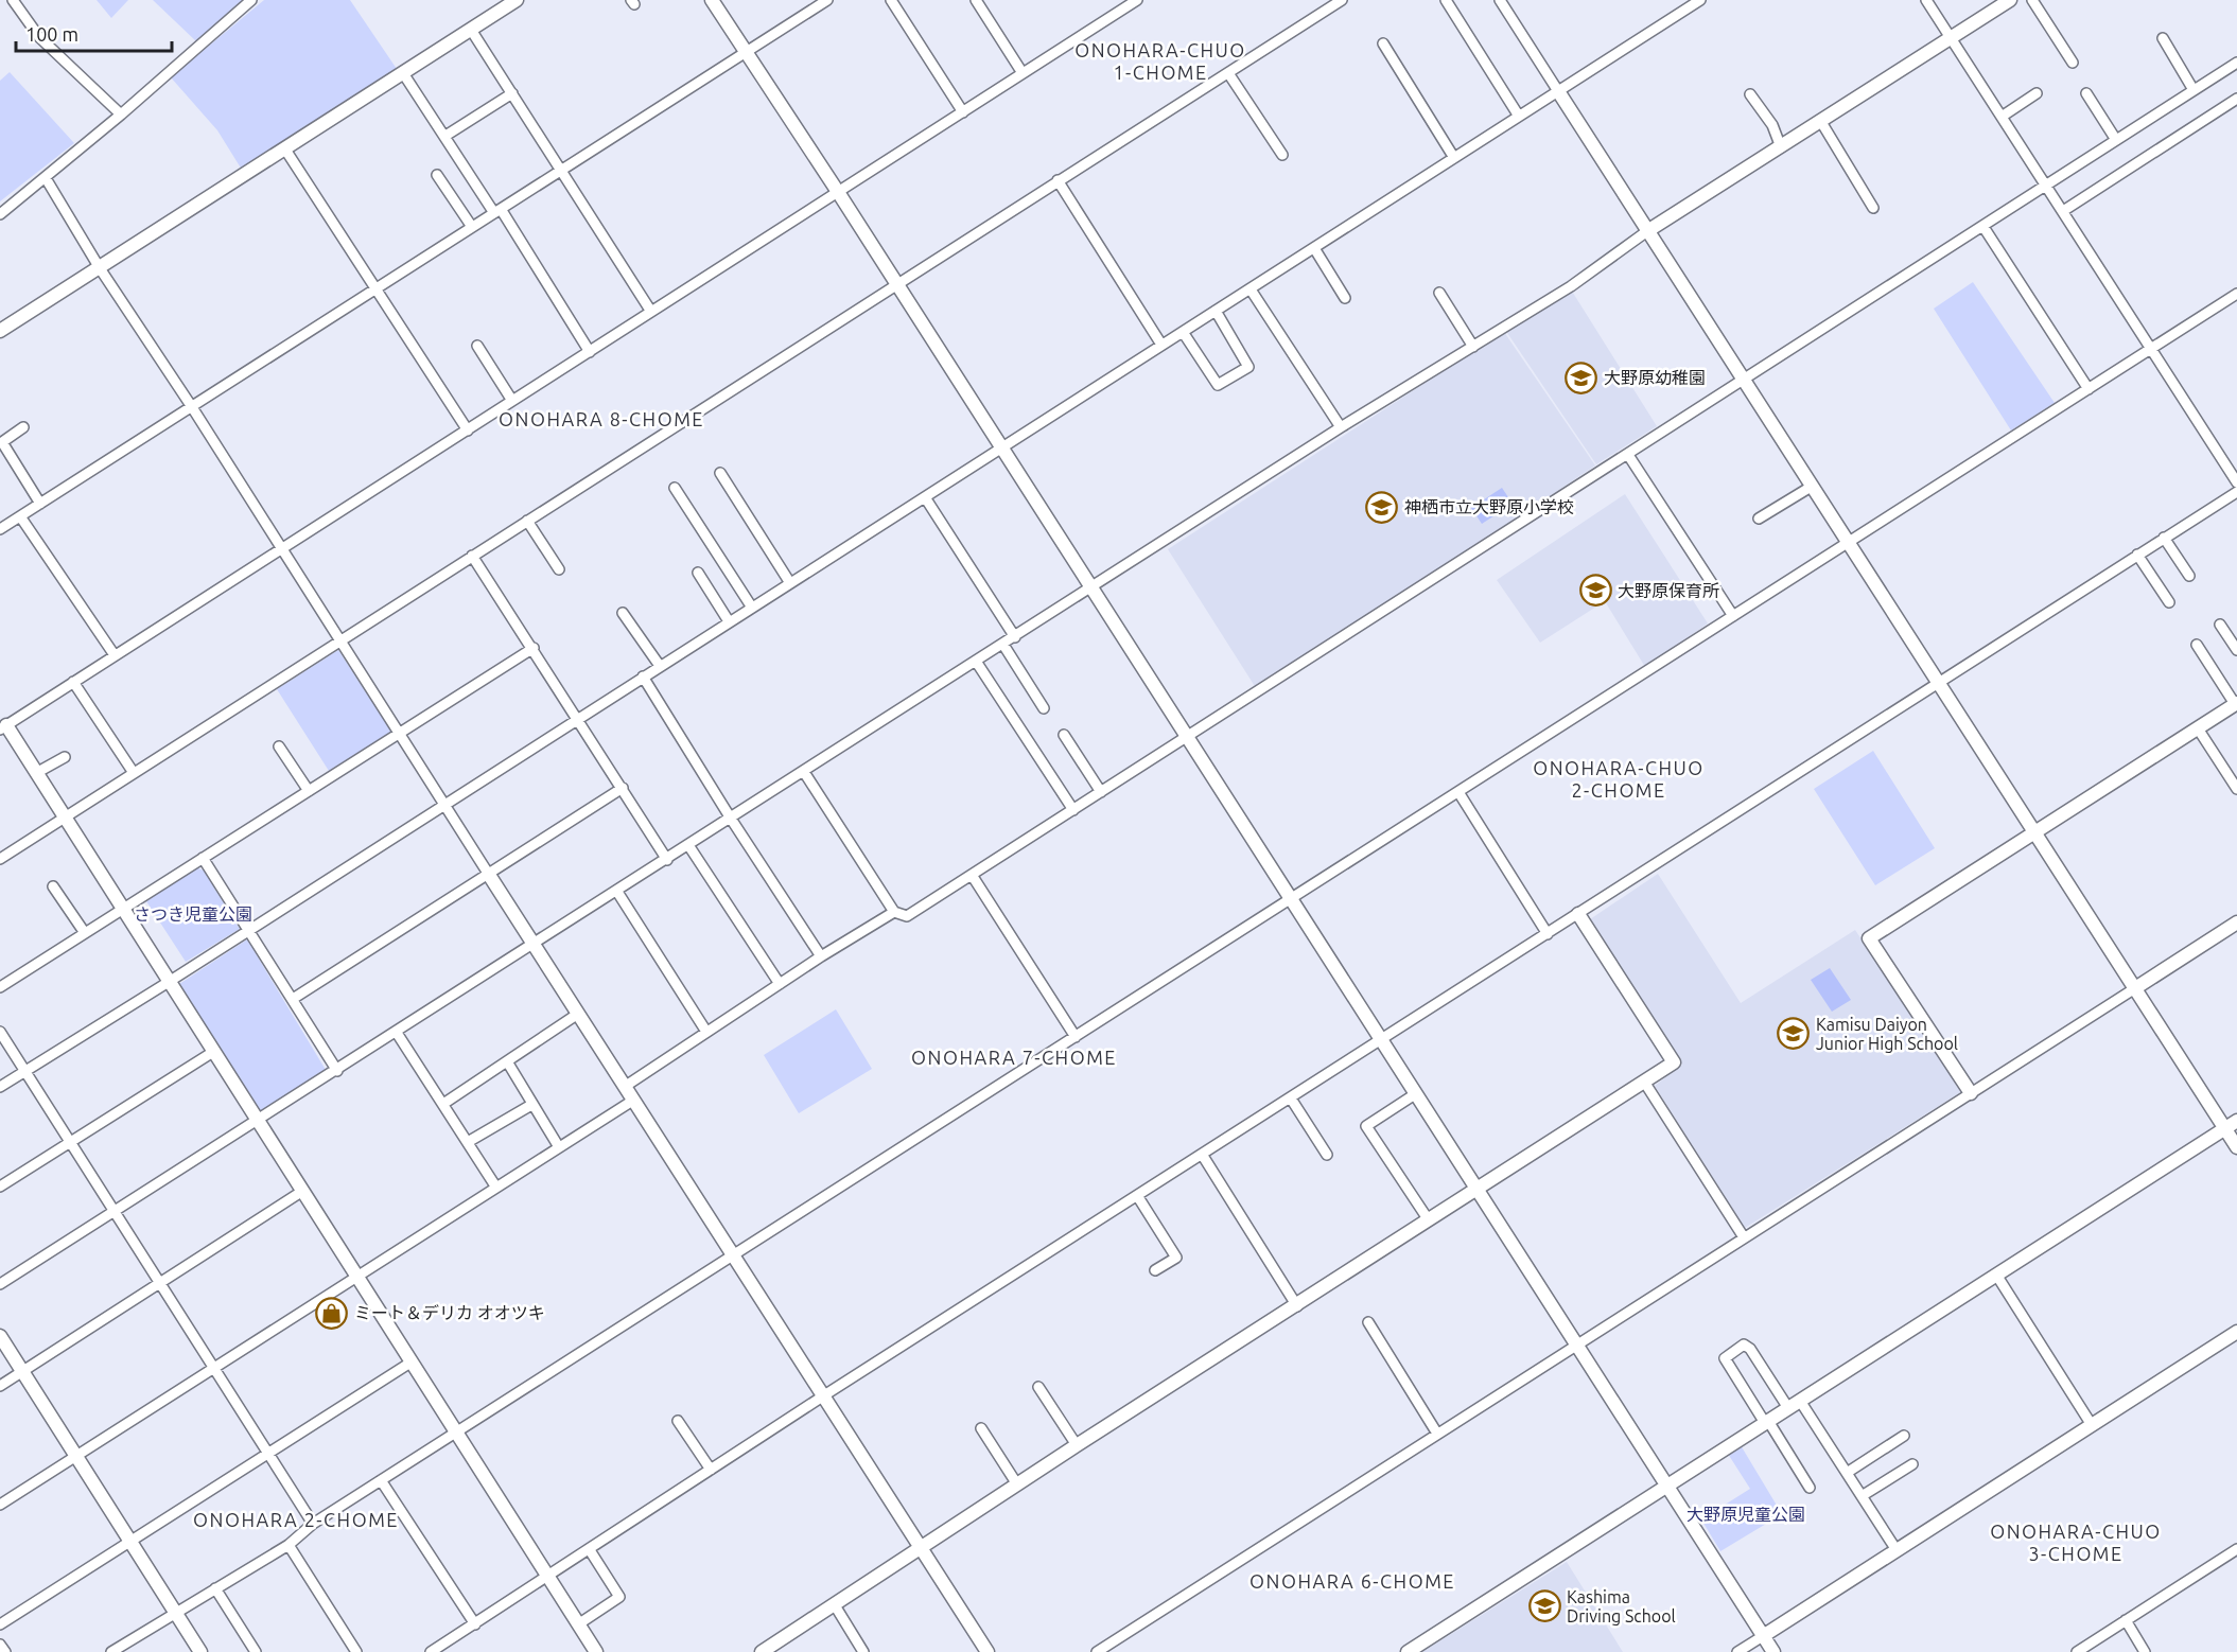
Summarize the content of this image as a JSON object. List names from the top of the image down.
{
  "districts": [
    "ONOHARA-CHUO 1-CHOME",
    "ONOHARA 8-CHOME",
    "ONOHARA-CHUO 2-CHOME",
    "ONOHARA 7-CHOME",
    "ONOHARA 2-CHOME",
    "ONOHARA-CHUO 3-CHOME",
    "ONOHARA 6-CHOME"
  ],
  "parks": ["さつき児童公園", "大野原児童公園"],
  "places": {
    "school or university": [
      "大野原幼稚園",
      "神栖市立大野原小学校",
      "大野原保育所",
      "Kamisu Daiyon Junior High School",
      "Kashima Driving School"
    ],
    "shop": ["ミート＆デリカ オオツキ"]
  },
  "scale_bar": "100 m"
}
